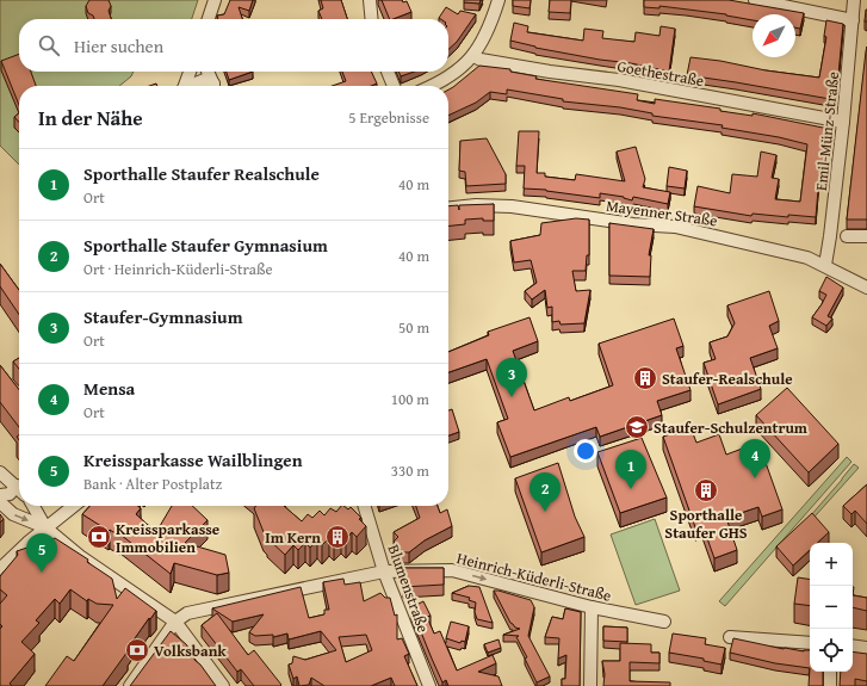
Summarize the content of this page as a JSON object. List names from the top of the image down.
{
  "streets": {
    "street": [
      "Goethestraße",
      "Emil-Münz-Straße",
      "Mayenner Straße",
      "Heinrich-Küderli-Straße",
      "Blumenstraße"
    ]
  },
  "crossings": [
    ["Goethestraße", "Emil-Münz-Straße"],
    ["Emil-Münz-Straße", "Mayenner Straße"],
    ["Heinrich-Küderli-Straße", "Blumenstraße"]
  ],
  "one_way": ["Heinrich-Küderli-Straße"],
  "places": {
    "building": ["Staufer-Realschule", "Sporthalle Staufer GHS", "Im Kern"],
    "school or university": ["Staufer-Schulzentrum"],
    "bank": ["Kreissparkasse Immobilien", "Volksbank"]
  },
  "north": "bottom left",
  "page": {
    "search": "Hier suchen",
    "heading": ["In der Nähe", "5 Ergebnisse"],
    "list": [
      {
        "mark": "1",
        "name": "Sporthalle Staufer Realschule",
        "note": "Ort",
        "value": "40 m"
      },
      {
        "mark": "2",
        "name": "Sporthalle Staufer Gymnasium",
        "note": "Ort · Heinrich-Küderli-Straße",
        "value": "40 m"
      },
      {
        "mark": "3",
        "name": "Staufer-Gymnasium",
        "note": "Ort",
        "value": "50 m"
      },
      {
        "mark": "4",
        "name": "Mensa",
        "note": "Ort",
        "value": "100 m"
      },
      {
        "mark": "5",
        "name": "Kreissparkasse Wailblingen",
        "note": "Bank · Alter Postplatz",
        "value": "330 m"
      }
    ],
    "pins": [
      "3",
      "4",
      "1",
      "2",
      "5"
    ],
    "map_buttons": ["+", "−"]
  }
}
